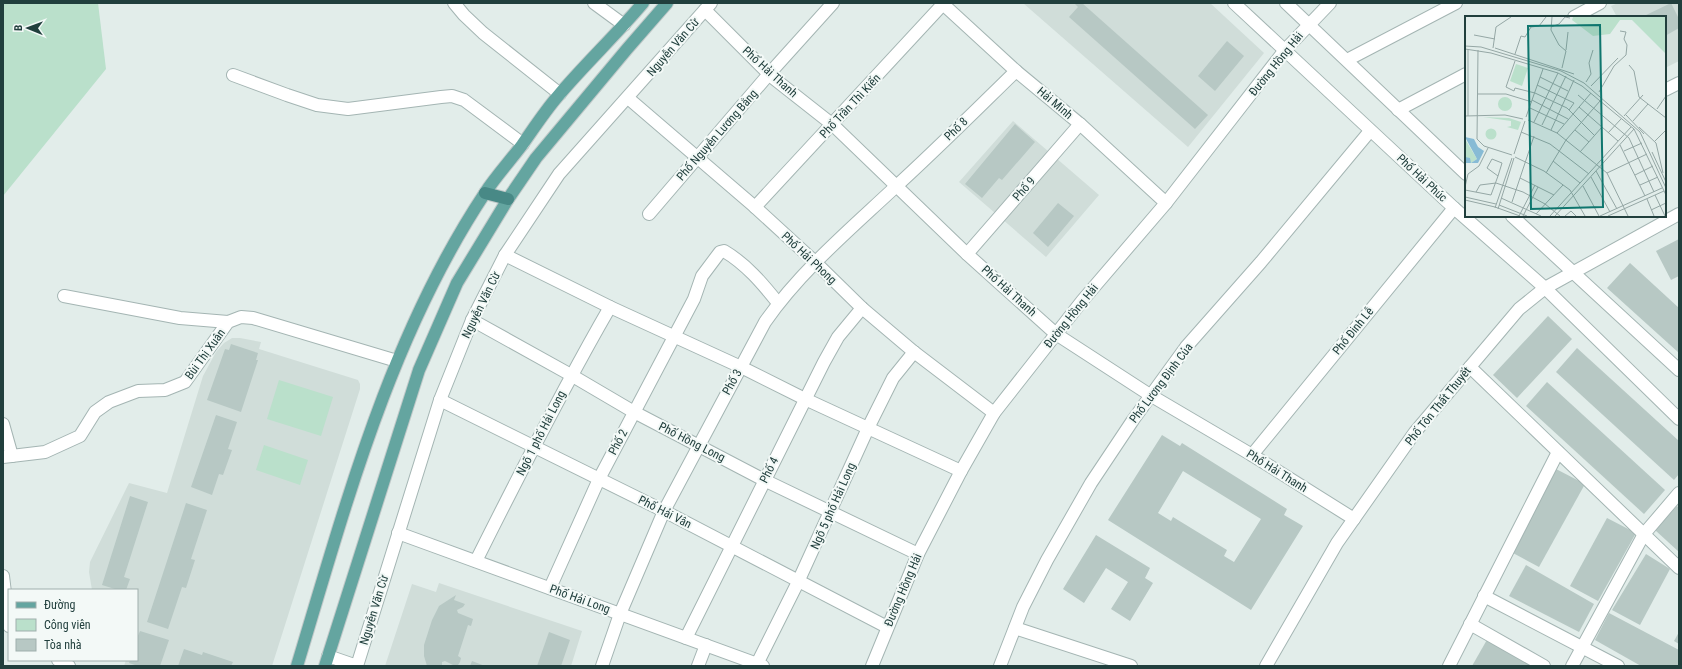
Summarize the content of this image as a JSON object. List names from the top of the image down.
{
  "streets": {
    "street": [
      "Nguyễn Văn Cừ",
      "Đường Hồng Hải",
      "Phố Hải Thanh",
      "Hải Minh",
      "Phố Trần Thì Kiến",
      "Phố 8",
      "Phố Nguyễn Lương Bằng",
      "Phố Hải Phúc",
      "Phố 9",
      "Phố Hải Phong",
      "Phố Đinh Lễ",
      "Bùi Thị Xuân",
      "Phố 3",
      "Phố Lương Định Của",
      "Phố Tôn Thất Thuyết",
      "Ngõ 1 phố Hải Long",
      "Phố 2",
      "Phố Hồng Long",
      "Phố 4",
      "Ngõ 5 phố Hải Long",
      "Phố Hải Vân",
      "Phố Hải Long"
    ]
  },
  "crossings": [
    ["Nguyễn Văn Cừ", "Phố Hải Thanh"],
    ["Nguyễn Văn Cừ", "Phố Hải Phong"],
    ["Nguyễn Văn Cừ", "Phố Hồng Long"],
    ["Nguyễn Văn Cừ", "Phố Hải Vân"],
    ["Nguyễn Văn Cừ", "Phố Hải Long"],
    ["Đường Hồng Hải", "Phố Hải Thanh"],
    ["Đường Hồng Hải", "Hải Minh"],
    ["Đường Hồng Hải", "Phố Hải Phúc"],
    ["Đường Hồng Hải", "Phố Hải Phong"],
    ["Đường Hồng Hải", "Phố Hồng Long"],
    ["Đường Hồng Hải", "Phố Hải Vân"],
    ["Phố Hải Thanh", "Phố Trần Thì Kiến"],
    ["Phố Hải Thanh", "Phố 8"],
    ["Phố Hải Thanh", "Phố Nguyễn Lương Bằng"],
    ["Phố Hải Thanh", "Phố 9"],
    ["Phố Hải Thanh", "Phố Đinh Lễ"],
    ["Phố Hải Thanh", "Phố 3"],
    ["Phố Hải Thanh", "Phố Lương Định Của"],
    ["Phố Hải Thanh", "Phố Tôn Thất Thuyết"],
    ["Hải Minh", "Phố Trần Thì Kiến"],
    ["Hải Minh", "Phố 8"],
    ["Hải Minh", "Phố 9"],
    ["Phố Trần Thì Kiến", "Phố Hải Phong"],
    ["Phố 8", "Phố 3"],
    ["Phố Nguyễn Lương Bằng", "Phố Hải Phong"],
    ["Phố Hải Phúc", "Phố Đinh Lễ"],
    ["Phố Hải Phúc", "Phố Lương Định Của"],
    ["Phố Hải Phúc", "Phố Tôn Thất Thuyết"],
    ["Phố Hải Phong", "Phố 3"],
    ["Phố Hải Phong", "Phố 4"],
    ["Phố Hải Phong", "Ngõ 5 phố Hải Long"],
    ["Phố 3", "Phố 2"],
    ["Phố 3", "Phố Hồng Long"],
    ["Phố 3", "Phố Hải Vân"],
    ["Phố 3", "Phố Hải Long"],
    ["Ngõ 1 phố Hải Long", "Phố Hồng Long"],
    ["Ngõ 1 phố Hải Long", "Phố Hải Vân"],
    ["Ngõ 1 phố Hải Long", "Phố Hải Long"],
    ["Phố 2", "Phố Hồng Long"],
    ["Phố 2", "Phố Hải Vân"],
    ["Phố 2", "Phố Hải Long"],
    ["Phố Hồng Long", "Phố 4"],
    ["Phố Hồng Long", "Ngõ 5 phố Hải Long"],
    ["Phố 4", "Phố Hải Vân"],
    ["Phố 4", "Phố Hải Long"],
    ["Ngõ 5 phố Hải Long", "Phố Hải Vân"],
    ["Ngõ 5 phố Hải Long", "Phố Hải Long"]
  ],
  "legend": ["Đường", "Công viên", "Tòa nhà"],
  "north": "left"
}
